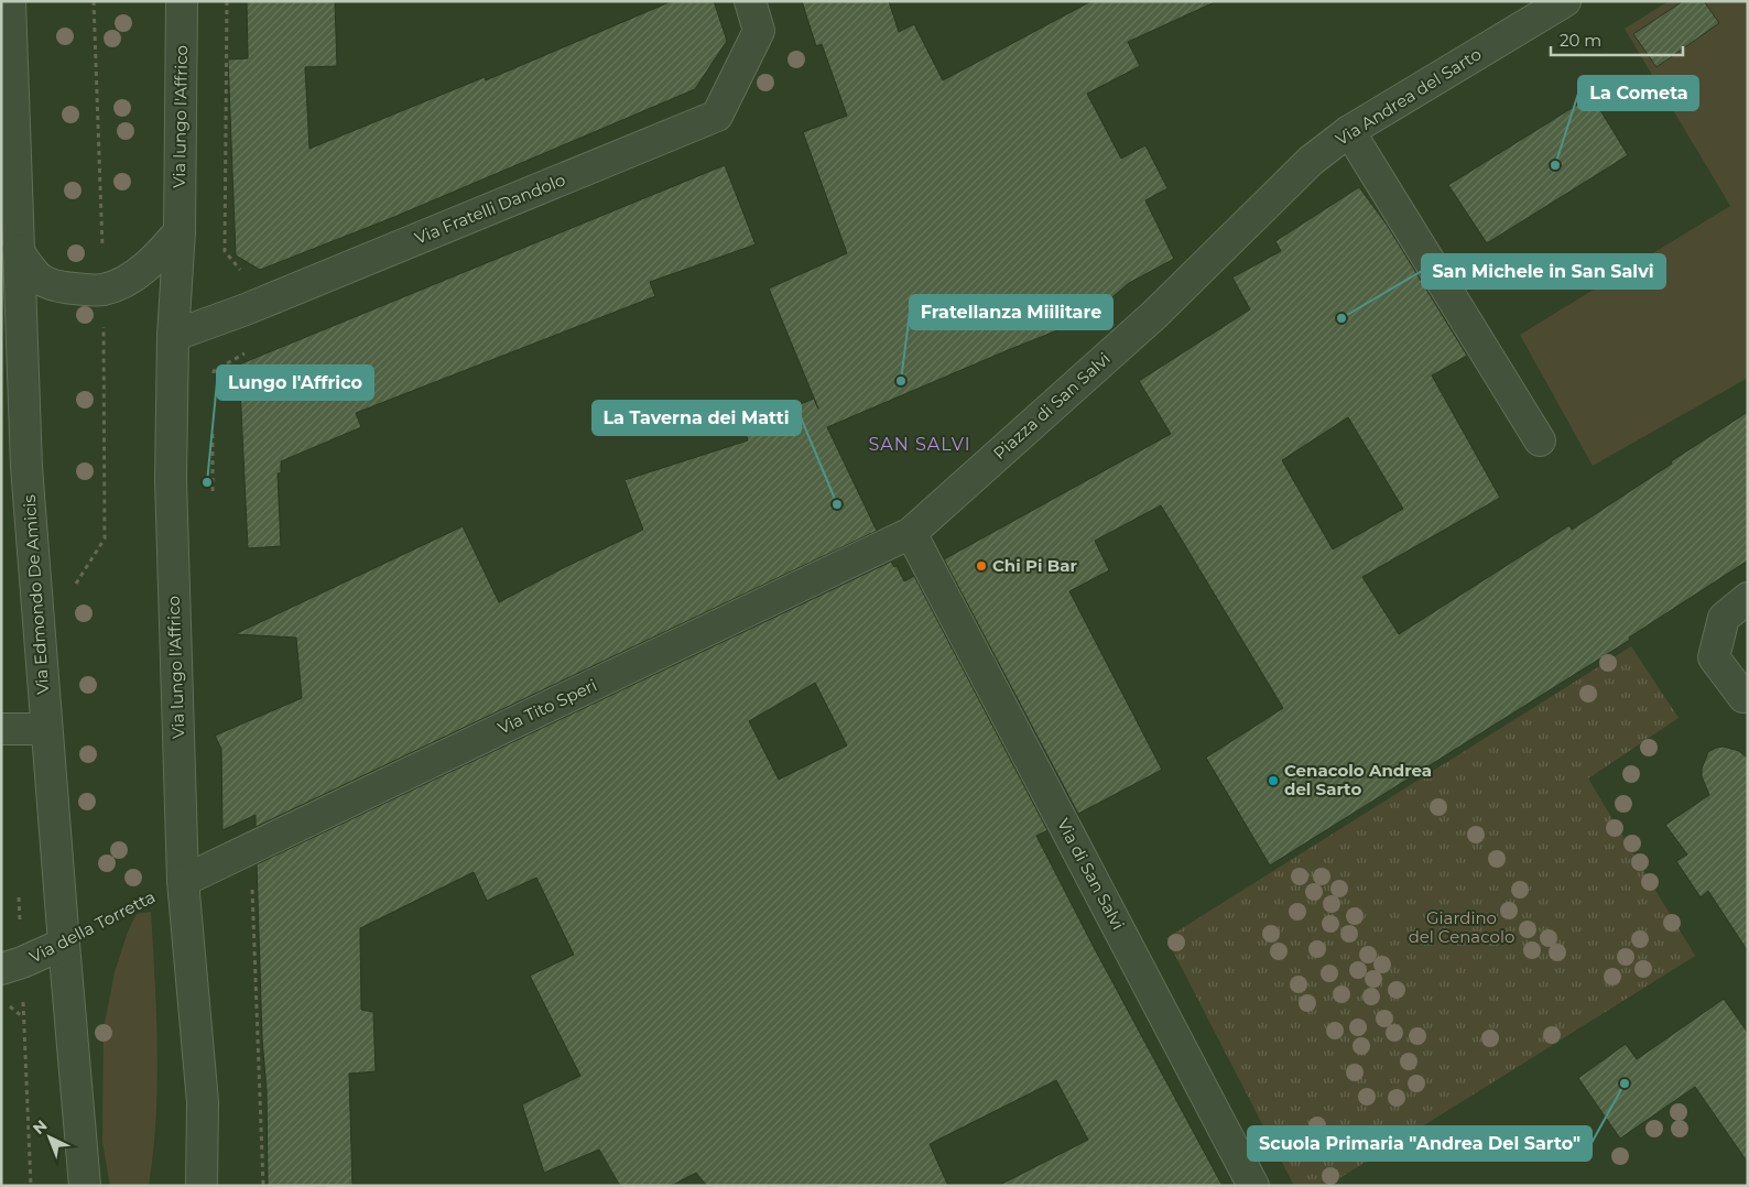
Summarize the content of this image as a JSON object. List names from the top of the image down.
{
  "streets": {
    "street": [
      "Via Andrea del Sarto",
      "Via lungo l'Affrico",
      "Via Fratelli Dandolo",
      "Piazza di San Salvi",
      "Via Edmondo De Amicis",
      "Via Tito Speri",
      "Via di San Salvi",
      "Via della Torretta"
    ]
  },
  "crossings": [
    ["Via Andrea del Sarto", "Piazza di San Salvi"],
    ["Via lungo l'Affrico", "Via Fratelli Dandolo"],
    ["Via lungo l'Affrico", "Via Tito Speri"],
    ["Via lungo l'Affrico", "Via della Torretta"],
    ["Piazza di San Salvi", "Via Tito Speri"],
    ["Piazza di San Salvi", "Via di San Salvi"],
    ["Via Edmondo De Amicis", "Via della Torretta"],
    ["Via Tito Speri", "Via di San Salvi"],
    ["Via Tito Speri", "Via della Torretta"]
  ],
  "districts": ["SAN SALVI"],
  "parks": ["Giardino del Cenacolo"],
  "places": [
    "La Cometa",
    "San Michele in San Salvi",
    "Fratellanza Miilitare",
    "Lungo l'Affrico",
    "La Taverna dei Matti",
    "Chi Pi Bar",
    "Cenacolo Andrea del Sarto",
    "Scuola Primaria \"Andrea Del Sarto\""
  ],
  "scale_bar": "20 m",
  "north": "top left"
}
